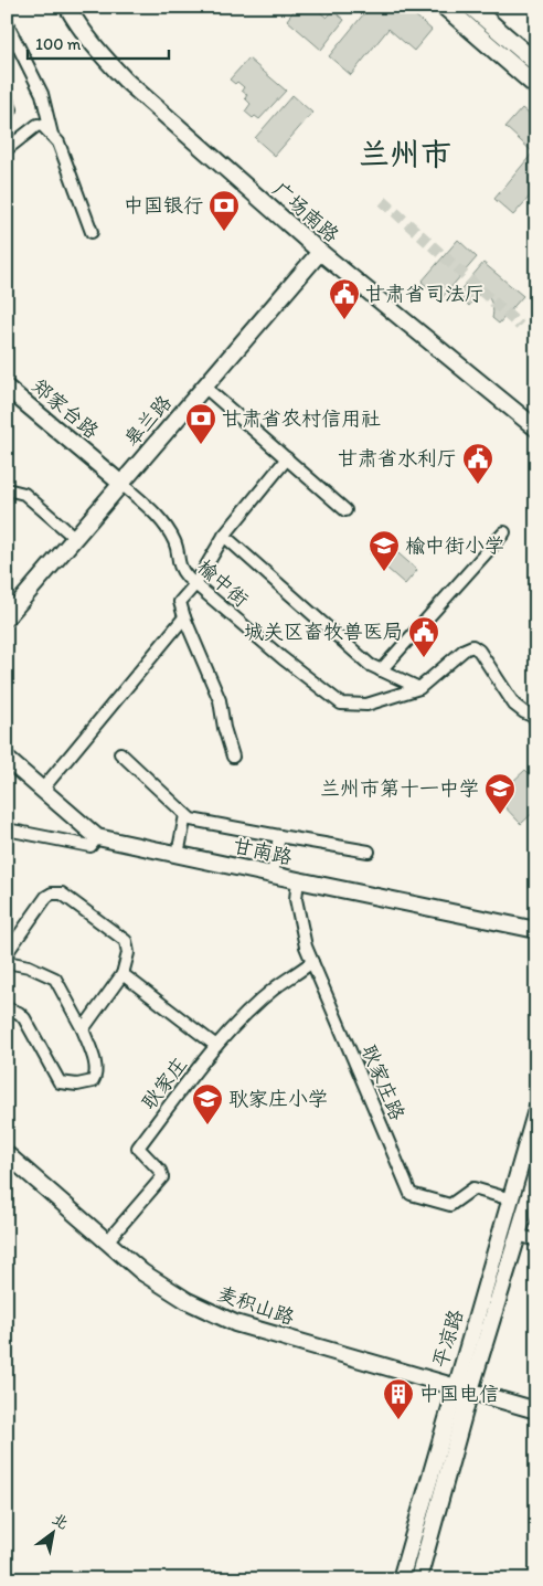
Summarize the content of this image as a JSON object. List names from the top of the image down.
{
  "streets": {
    "street": [
      "广场南路",
      "郑家台路",
      "皋兰路",
      "榆中街",
      "甘南路",
      "耿家庄路",
      "耿家庄",
      "麦积山路",
      "平凉路"
    ]
  },
  "crossings": [
    ["广场南路", "皋兰路"],
    ["郑家台路", "皋兰路"],
    ["郑家台路", "榆中街"],
    ["皋兰路", "榆中街"],
    ["甘南路", "耿家庄路"],
    ["耿家庄路", "耿家庄"],
    ["耿家庄路", "平凉路"],
    ["耿家庄", "麦积山路"],
    ["麦积山路", "平凉路"]
  ],
  "districts": ["兰州市"],
  "places": {
    "bank": ["中国银行", "甘肃省农村信用社"],
    "public building": ["甘肃省司法厅", "甘肃省水利厅", "城关区畜牧兽医局"],
    "school or university": ["榆中街小学", "兰州市第十一中学", "耿家庄小学"],
    "building": ["中国电信"]
  },
  "scale_bar": "100 m",
  "north": "top right"
}
